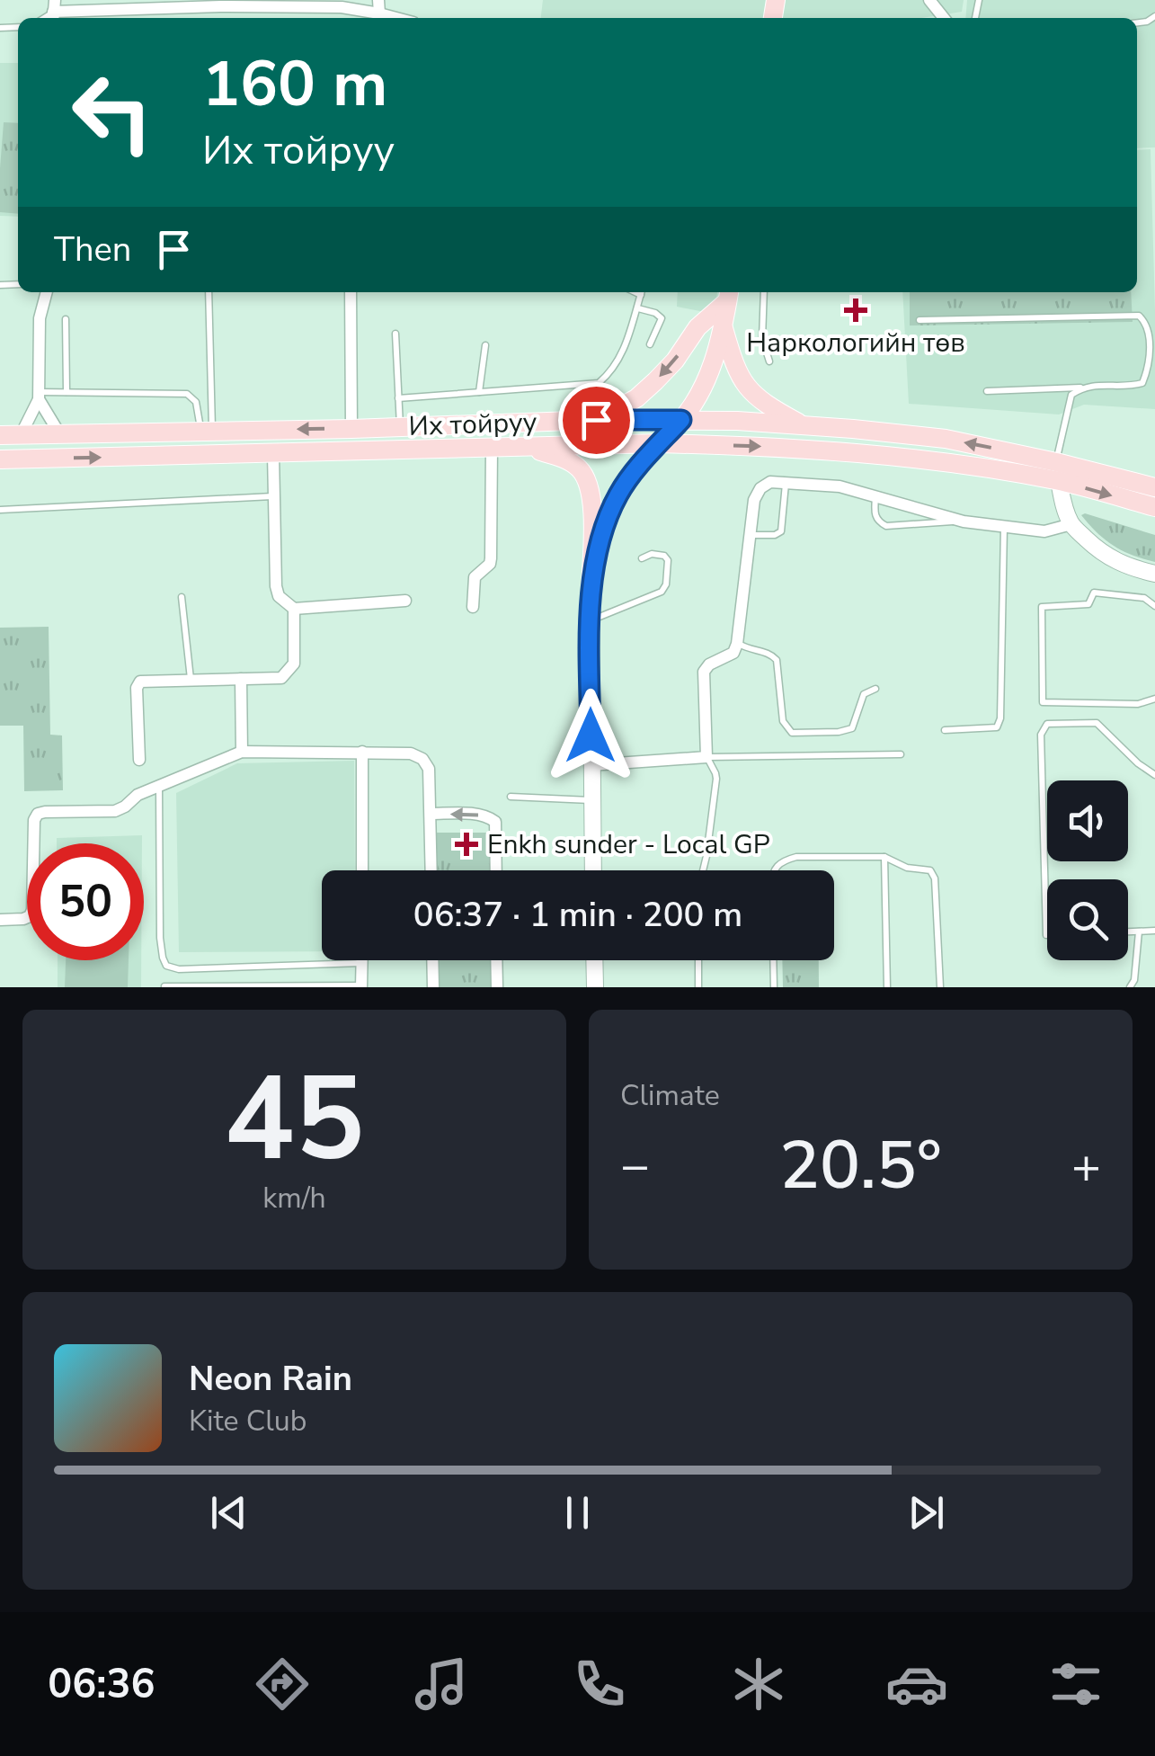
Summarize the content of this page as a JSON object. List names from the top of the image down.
{
  "streets": {
    "main road": ["Их тойруу"]
  },
  "places": {
    "health": ["Наркологийн төв", "Enkh sunder - Local GP"]
  },
  "page": {
    "turn": ["160 m", "Их тойруу"],
    "then": "Then",
    "limit": "50",
    "trip": "06:37 · 1 min · 200 m",
    "tile": [
      ["45", "km/h"],
      "Climate"
    ],
    "heat": ["−", "20.5°", "+"],
    "song": ["Neon Rain", "Kite Club"],
    "tabs": "06:36"
  }
}
